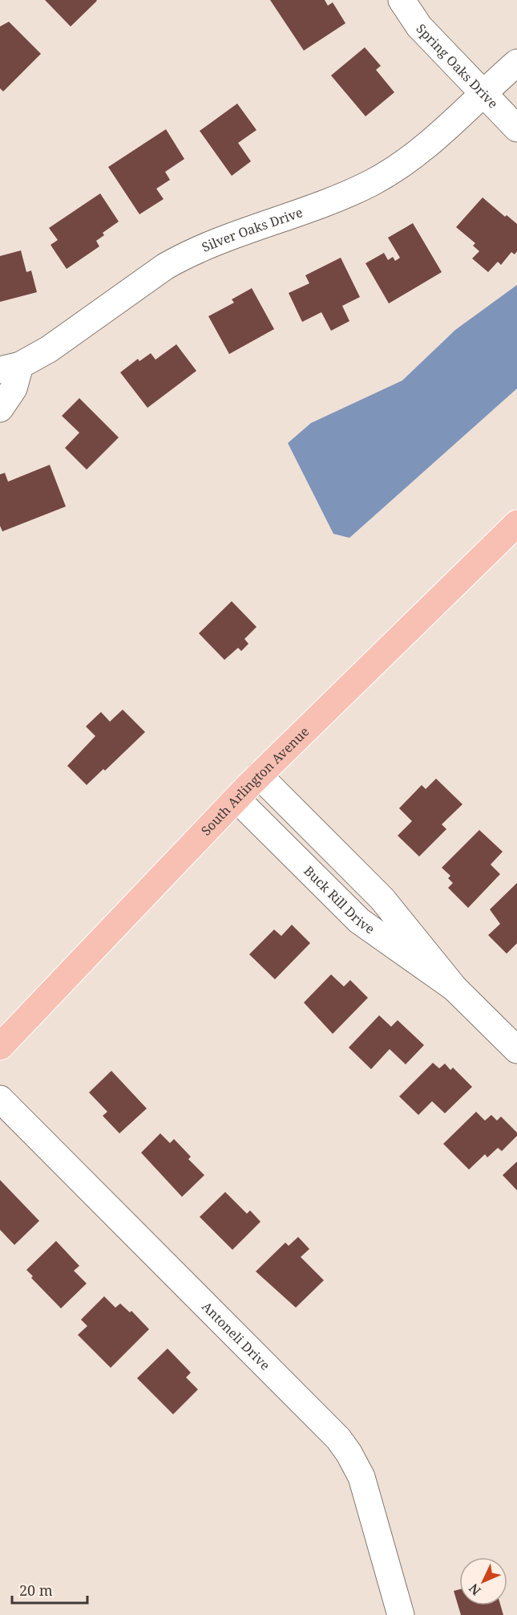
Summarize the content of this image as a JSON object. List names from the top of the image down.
{
  "streets": {
    "main road": ["South Arlington Avenue"],
    "street": [
      "Spring Oaks Drive",
      "Silver Oaks Drive",
      "Buck Rill Drive",
      "Antoneli Drive"
    ]
  },
  "crossings": [
    ["Spring Oaks Drive", "Silver Oaks Drive"],
    ["South Arlington Avenue", "Buck Rill Drive"]
  ],
  "scale_bar": "20 m",
  "north": "bottom left"
}
